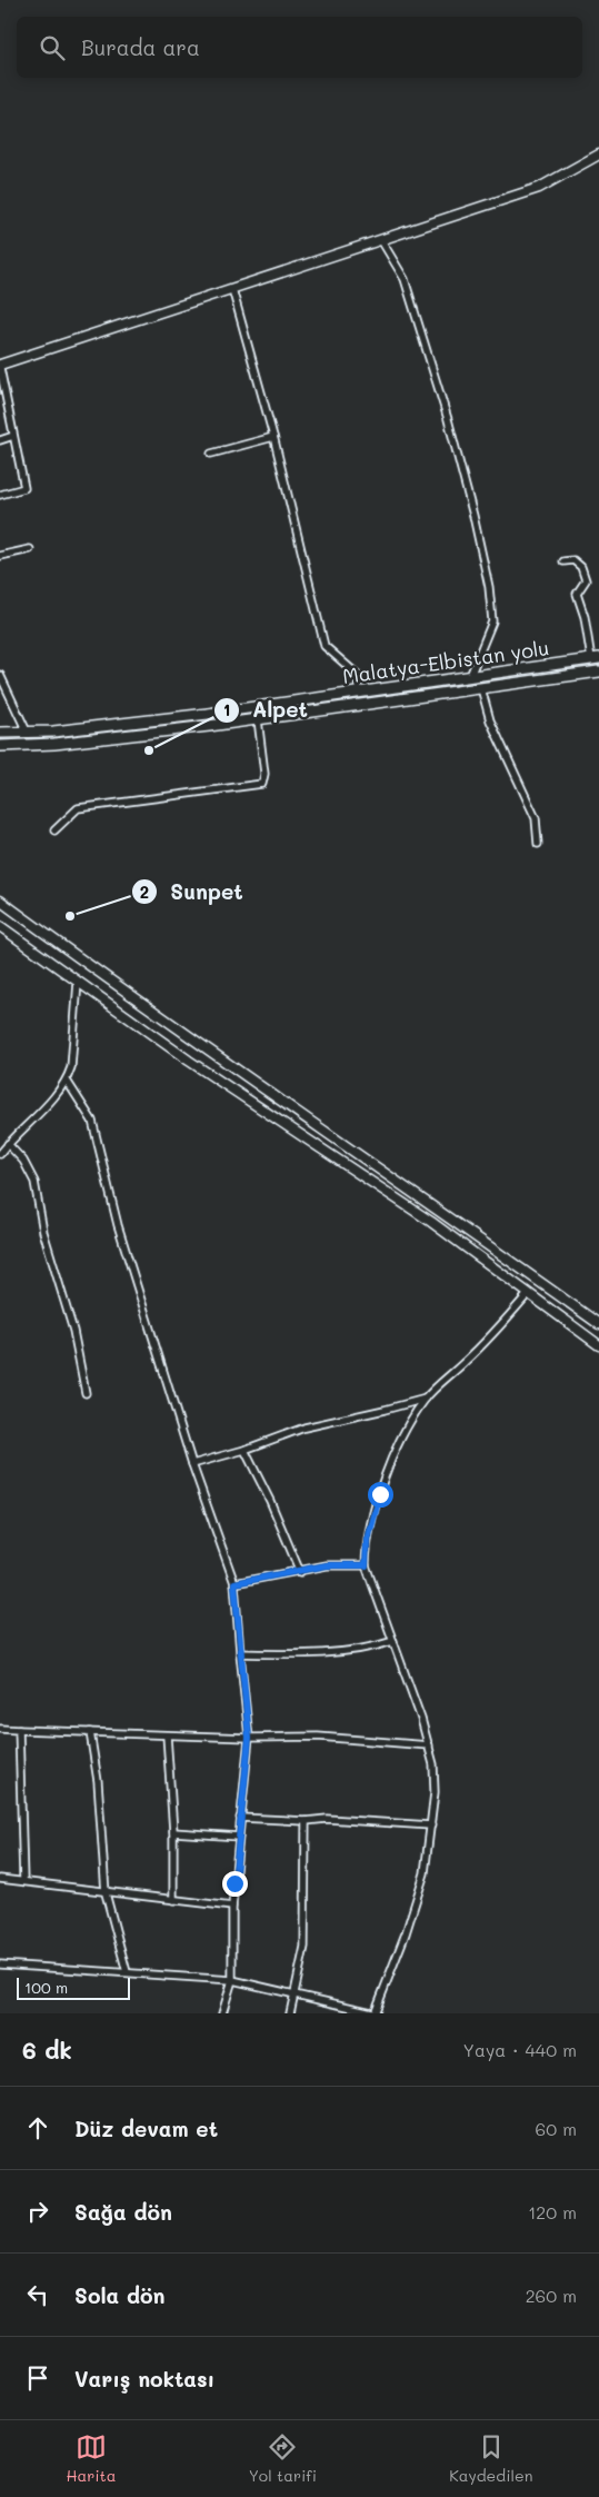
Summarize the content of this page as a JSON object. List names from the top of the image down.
{
  "streets": {
    "main road": ["Malatya-Elbistan yolu"]
  },
  "places": ["Alpet", "Sunpet"],
  "scale_bar": "100 m",
  "page": {
    "search": "Burada ara",
    "scale": "100 m",
    "heading": ["6 dk", "Yaya · 440 m"],
    "list": [
      ["Düz devam et", "60 m"],
      ["Sağa dön", "120 m"],
      ["Sola dön", "260 m"],
      "Varış noktası"
    ],
    "nav": ["Harita", "Yol tarifi", "Kaydedilen"]
  }
}
